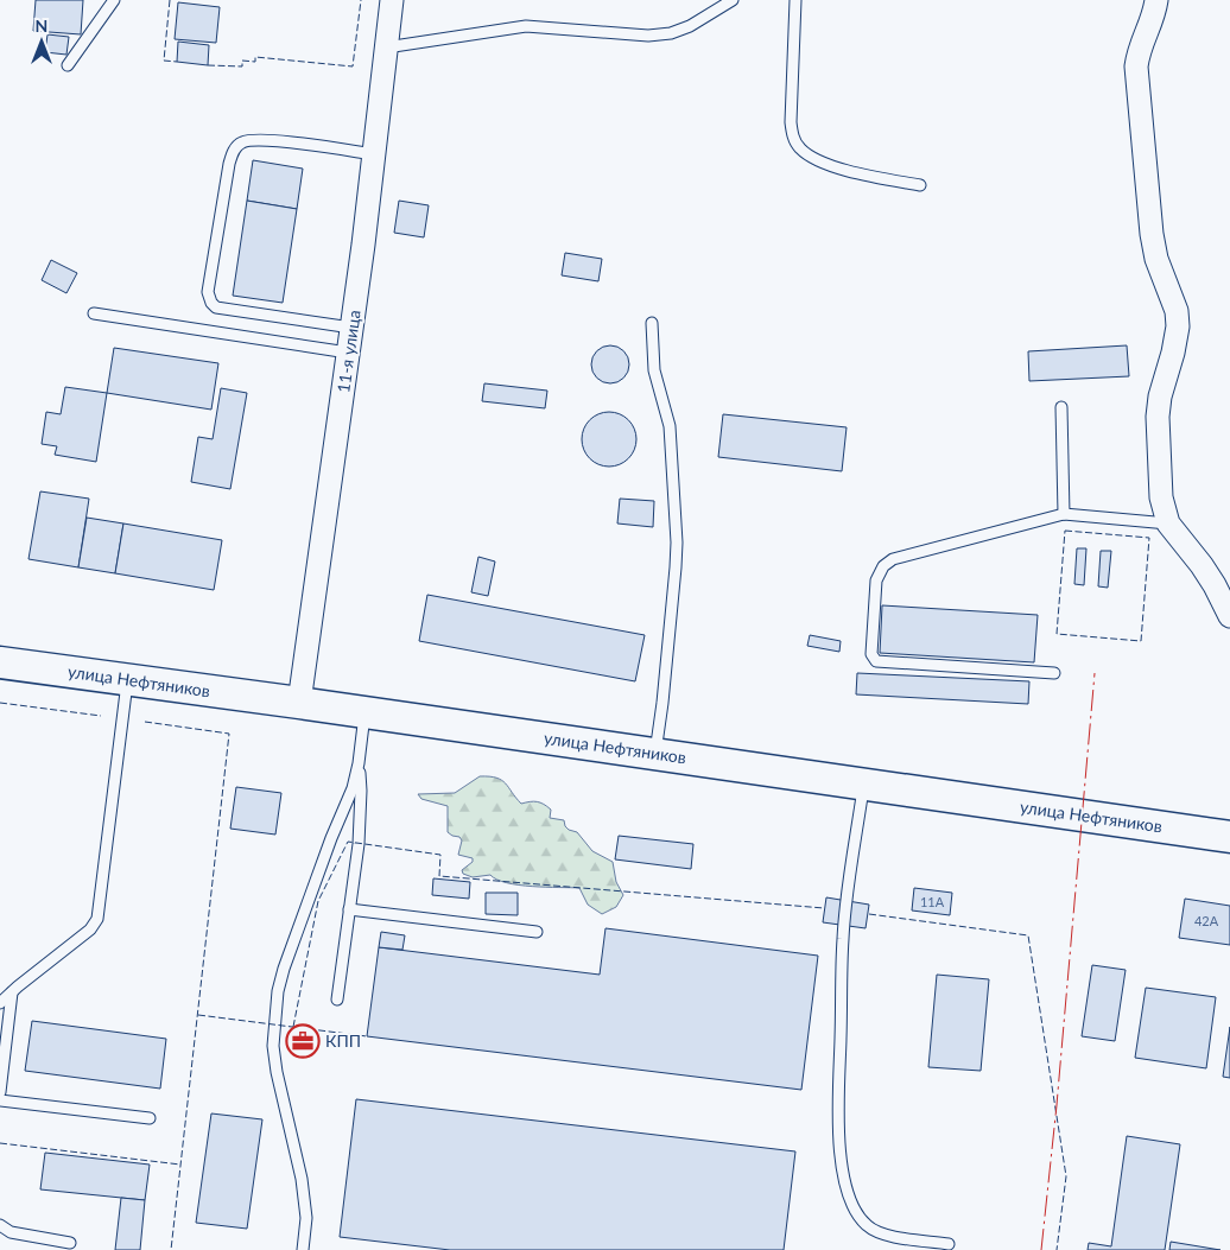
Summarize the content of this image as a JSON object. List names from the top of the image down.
{
  "streets": {
    "street": ["11-я улица", "улица Нефтяников"]
  },
  "crossings": [
    ["11-я улица", "улица Нефтяников"]
  ],
  "places": {
    "office": ["КПП"]
  },
  "house_numbers": ["11А", "42А"],
  "north": "top"
}
